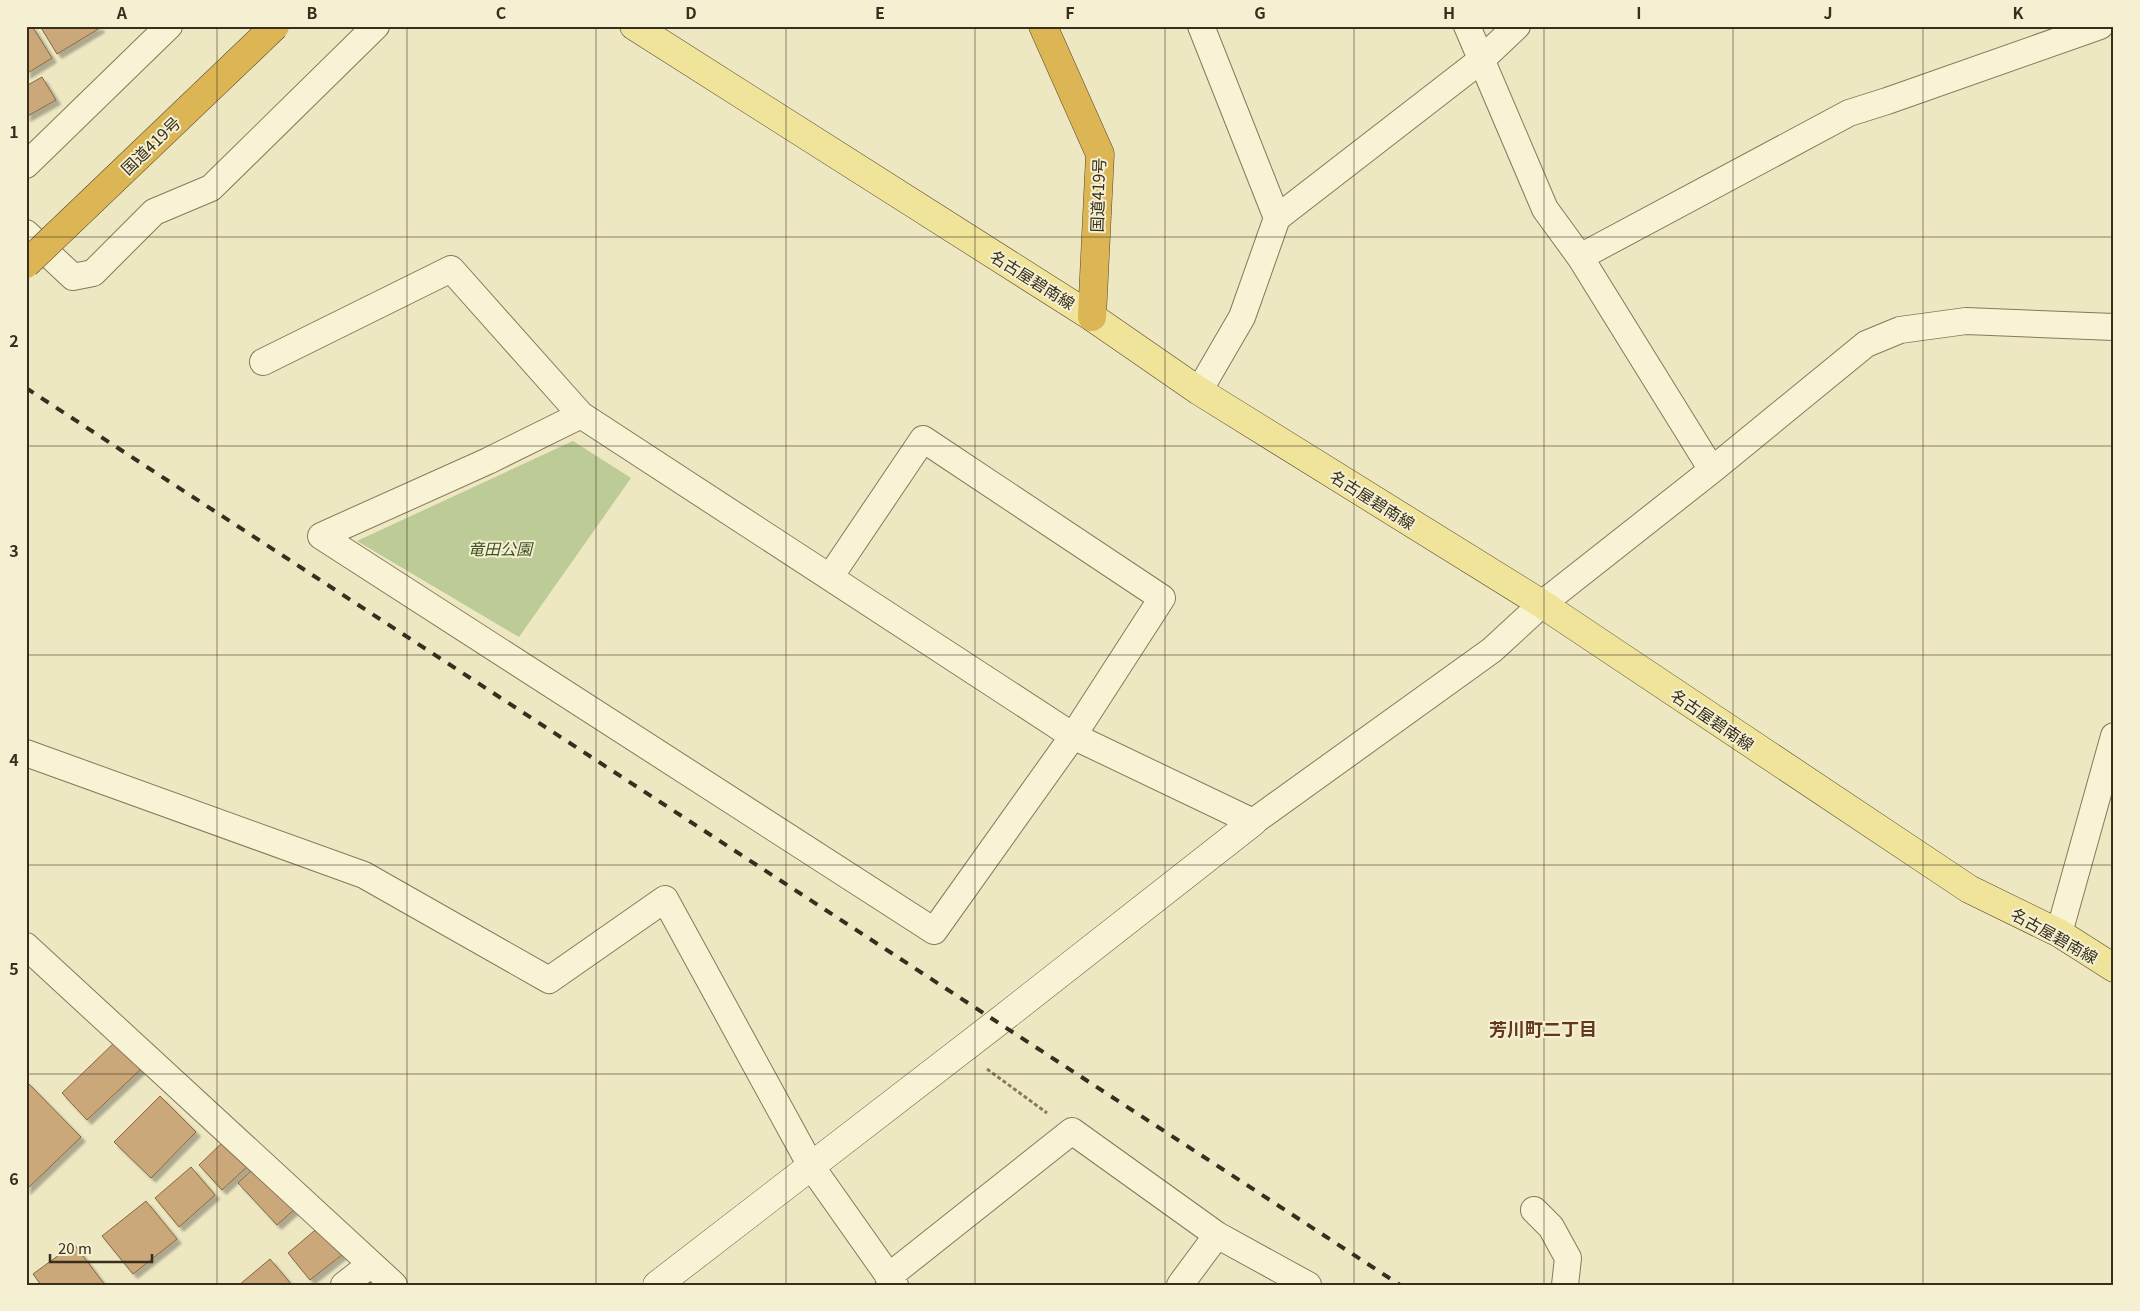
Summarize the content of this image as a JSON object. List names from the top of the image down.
{
  "streets": {
    "highway": ["国道419号"],
    "main road": ["名古屋碧南線"]
  },
  "crossings": [
    ["国道419号", "名古屋碧南線"]
  ],
  "districts": ["芳川町二丁目"],
  "parks": ["竜田公園"],
  "scale_bar": "20 m",
  "grid": {
    "columns": [
      "A",
      "B",
      "C",
      "D",
      "E",
      "F",
      "G",
      "H",
      "I",
      "J",
      "K"
    ],
    "rows": [
      "1",
      "2",
      "3",
      "4",
      "5",
      "6"
    ]
  }
}
